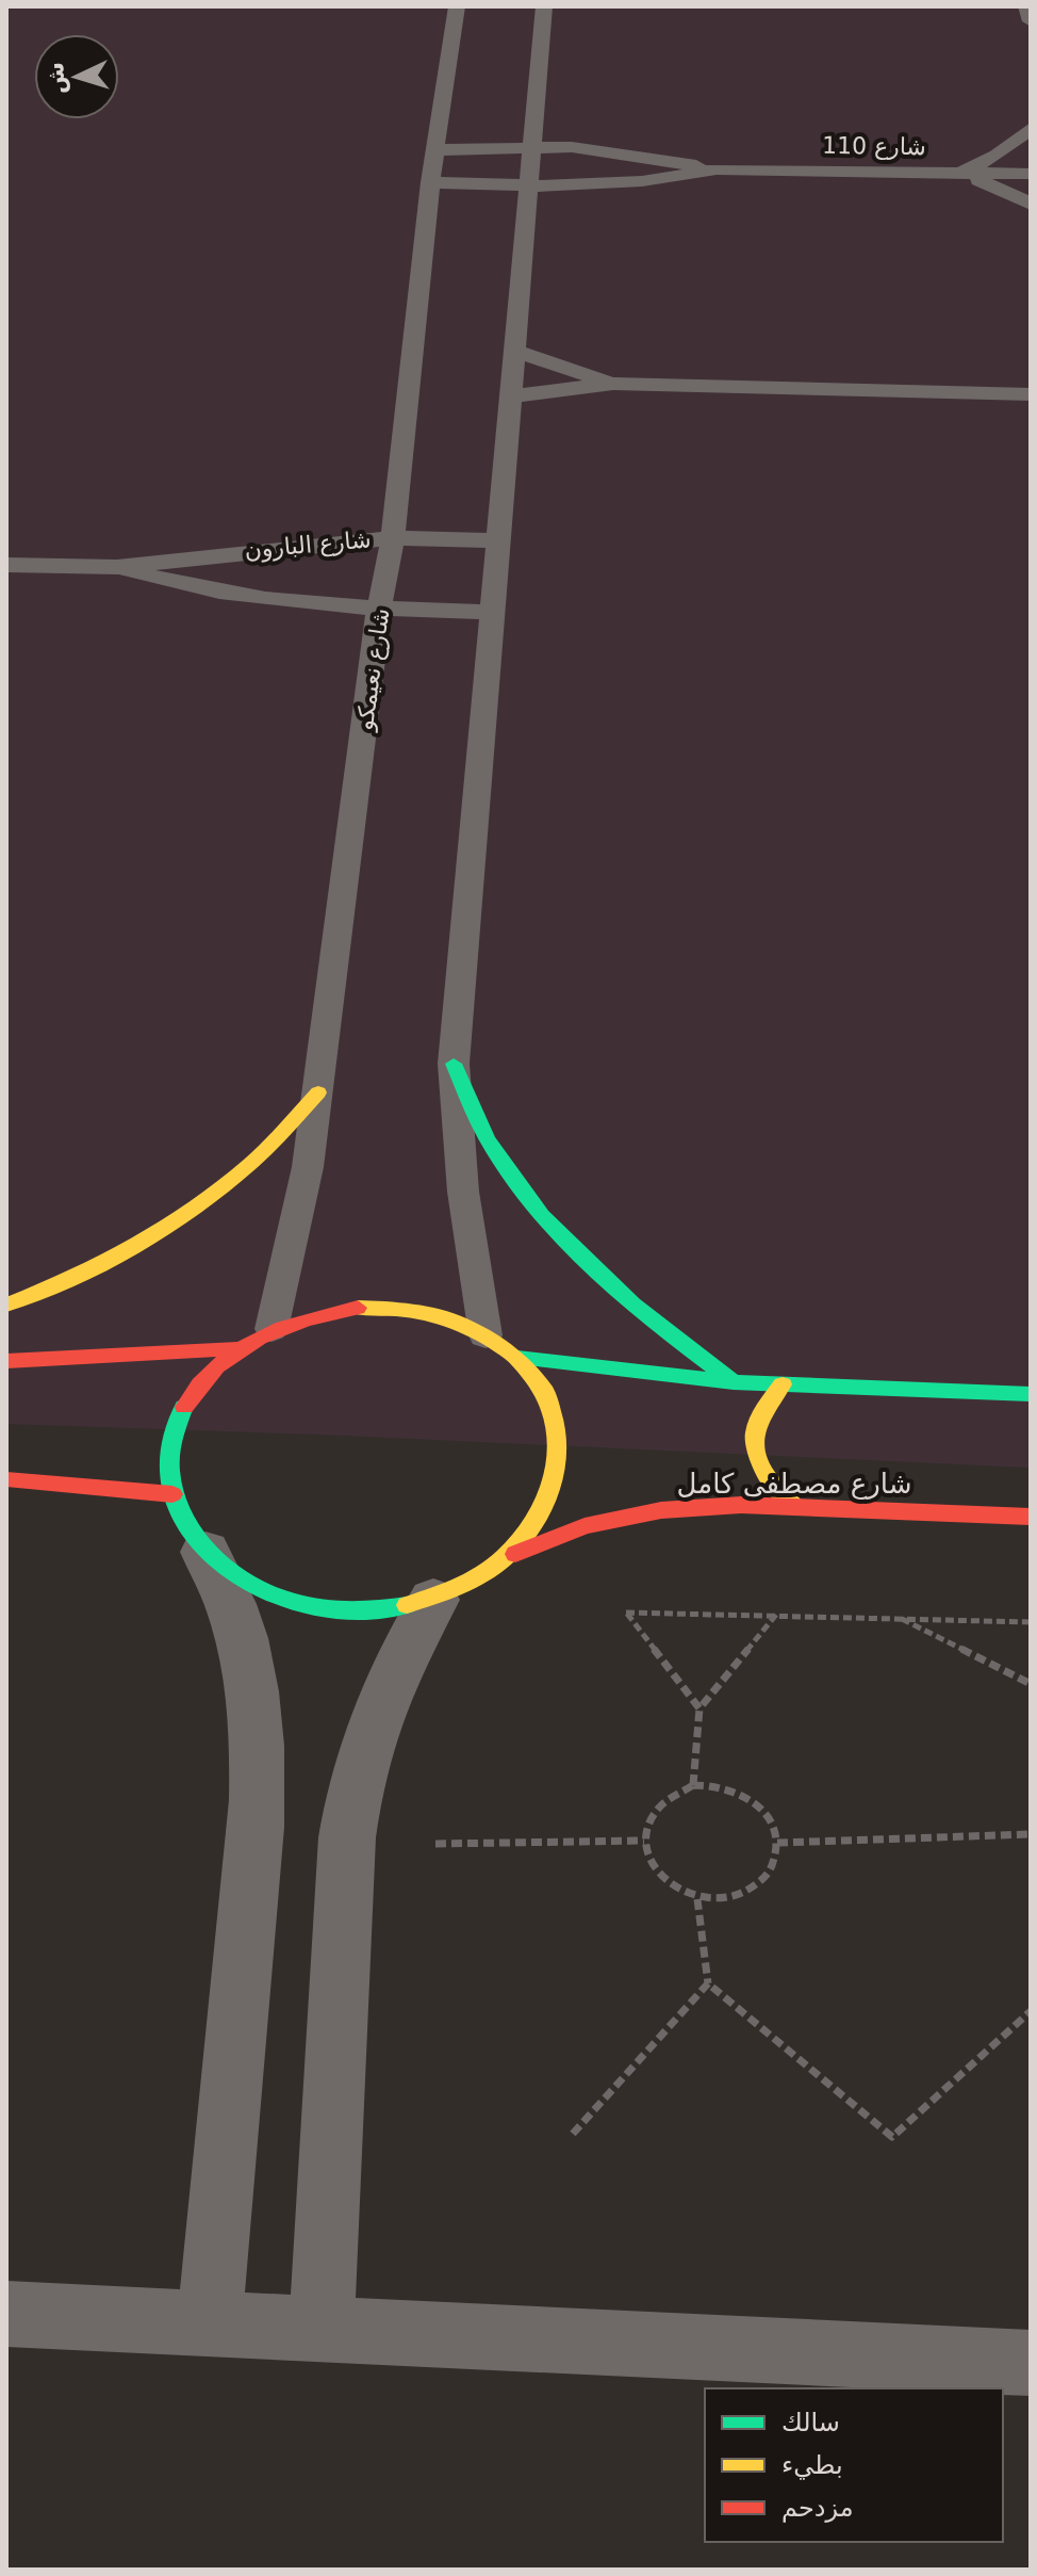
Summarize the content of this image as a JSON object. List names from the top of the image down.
{
  "streets": {
    "street": ["شارع مصطفى كامل"],
    "lane": ["شارع 110", "شارع البارون", "شارع نعيمكو"]
  },
  "crossings": [
    ["شارع 110", "شارع نعيمكو"],
    ["شارع البارون", "شارع نعيمكو"]
  ],
  "legend": ["سالك", "بطيء", "مزدحم"],
  "north": "left"
}
